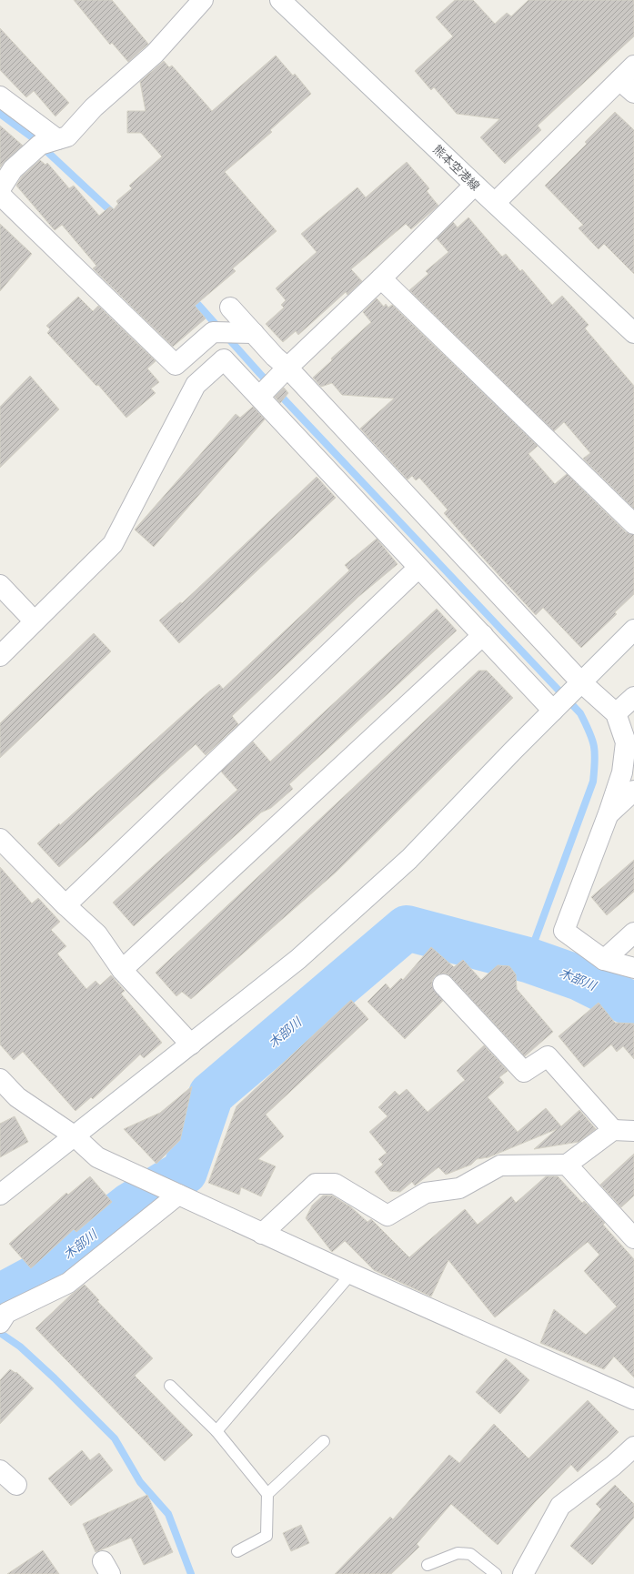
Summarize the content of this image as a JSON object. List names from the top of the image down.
{
  "streets": {
    "street": ["熊本空港線"]
  },
  "water": ["木部川"]
}
